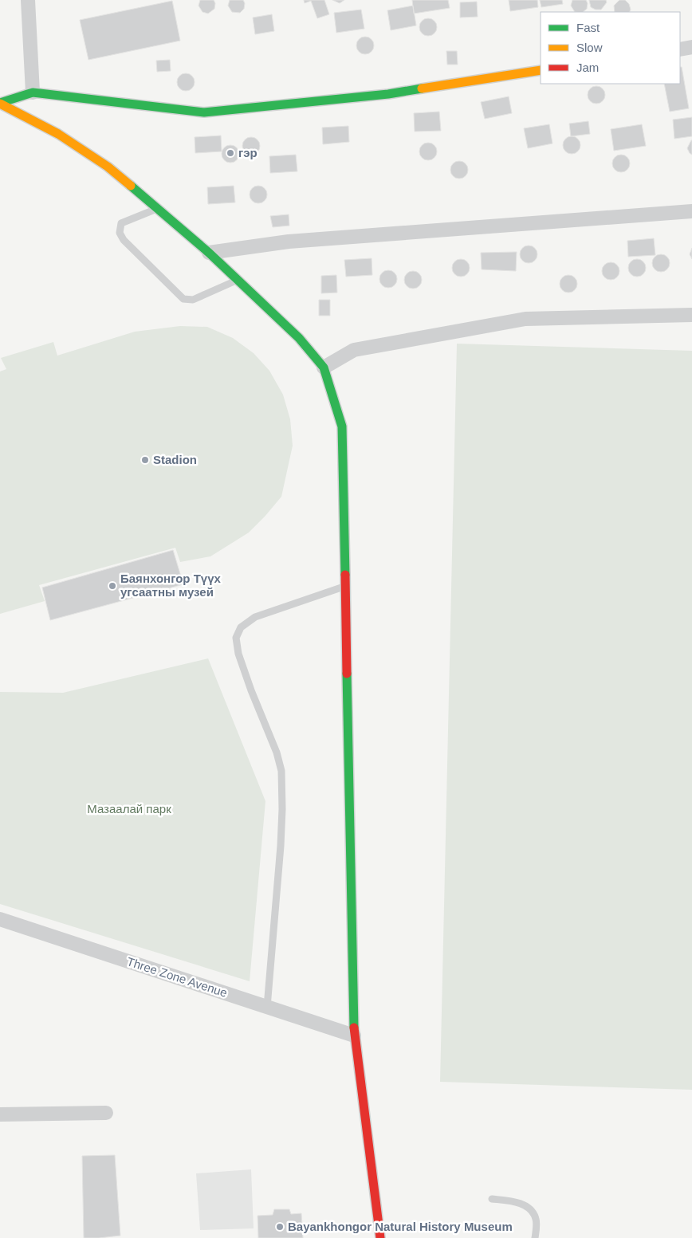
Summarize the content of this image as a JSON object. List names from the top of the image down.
{
  "streets": {
    "street": ["Three Zone Avenue"]
  },
  "parks": ["Мазаалай парк"],
  "places": [
    "гэр",
    "Stadion",
    "Баянхонгор Түүх угсаатны музей",
    "Bayankhongor Natural History Museum"
  ],
  "legend": ["Fast", "Slow", "Jam"]
}
